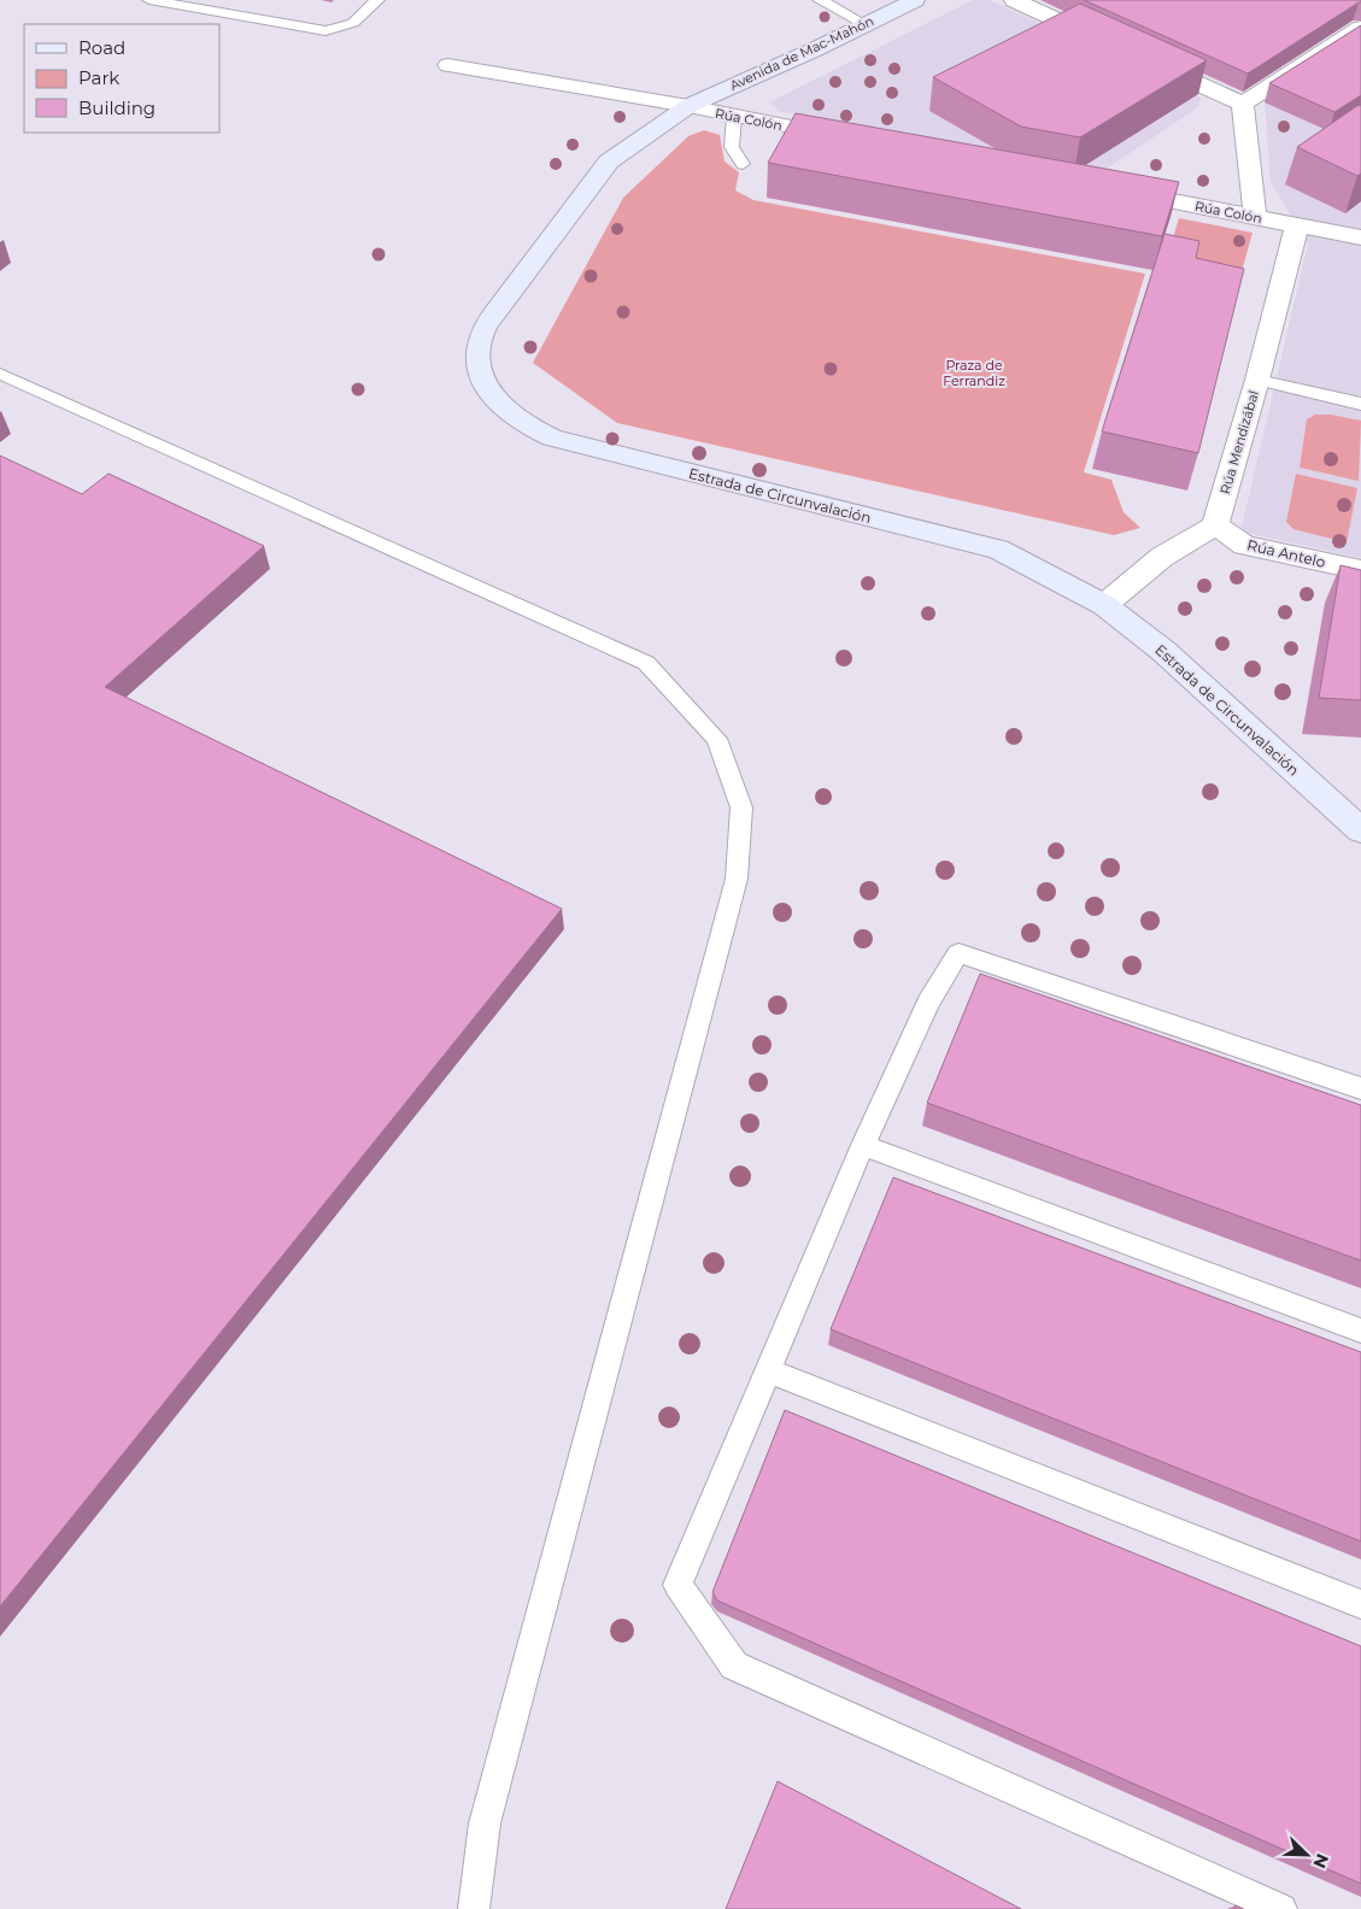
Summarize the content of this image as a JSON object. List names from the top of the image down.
{
  "streets": {
    "street": [
      "Avenida de Mac-Mahón",
      "Rúa Colón",
      "Rúa Mendizábal",
      "Estrada de Circunvalación",
      "Rúa Antelo"
    ]
  },
  "crossings": [
    ["Avenida de Mac-Mahón", "Rúa Colón"],
    ["Avenida de Mac-Mahón", "Estrada de Circunvalación"],
    ["Rúa Colón", "Rúa Mendizábal"],
    ["Rúa Colón", "Estrada de Circunvalación"],
    ["Rúa Mendizábal", "Rúa Antelo"]
  ],
  "parks": ["Praza de Ferrandiz"],
  "legend": ["Road", "Park", "Building"],
  "north": "bottom right"
}
